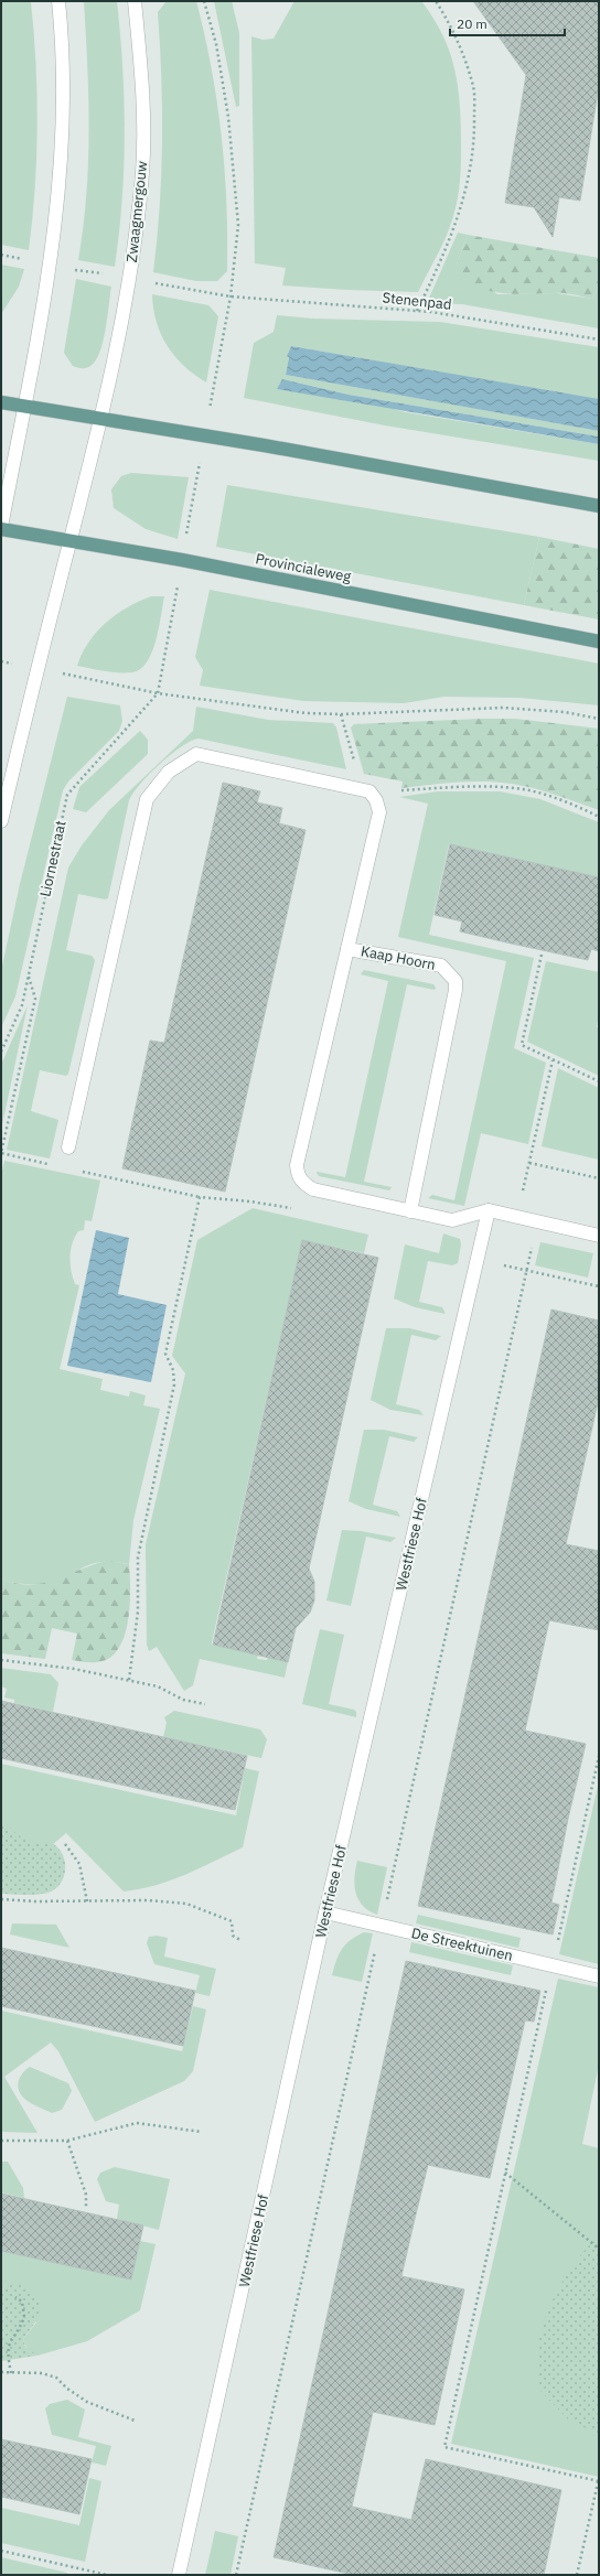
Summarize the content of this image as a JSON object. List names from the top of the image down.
{
  "streets": {
    "main road": ["Provincialeweg"],
    "street": [
      "Zwaagmergouw",
      "Kaap Hoorn",
      "Westfriese Hof",
      "De Streektuinen"
    ],
    "path": ["Stenenpad", "Liornestraat"]
  },
  "crossings": [
    ["Zwaagmergouw", "Provincialeweg"],
    ["Westfriese Hof", "De Streektuinen"]
  ],
  "scale_bar": "20 m"
}
